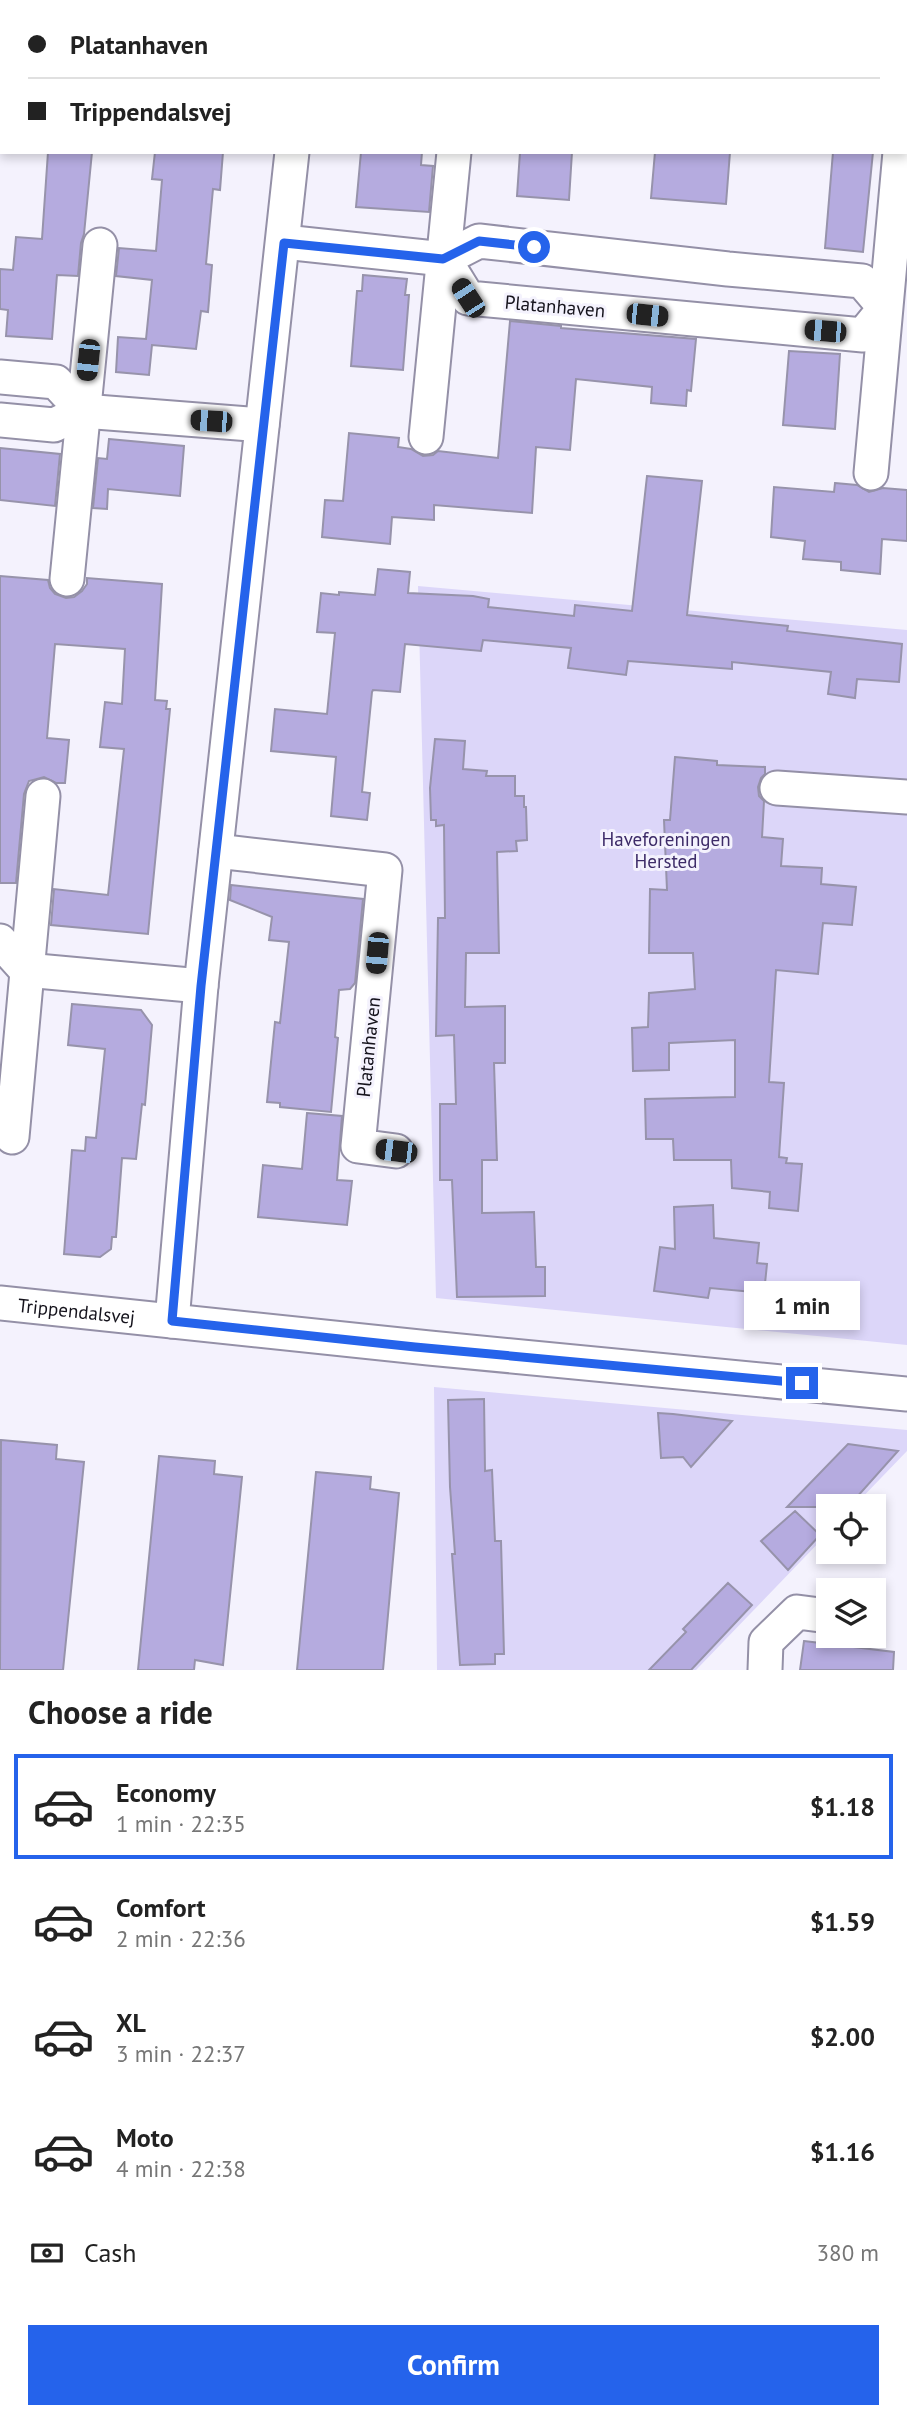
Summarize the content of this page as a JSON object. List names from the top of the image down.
{
  "streets": {
    "street": ["Platanhaven", "Trippendalsvej"]
  },
  "parks": ["Haveforeningen Hersted"],
  "page": {
    "banner": ["Platanhaven", "Trippendalsvej"],
    "bubble": "1 min",
    "heading": "Choose a ride",
    "list": [
      {
        "name": "Economy",
        "note": "1 min · 22:35",
        "value": "$1.18"
      },
      {
        "name": "Comfort",
        "note": "2 min · 22:36",
        "value": "$1.59"
      },
      {
        "name": "XL",
        "note": "3 min · 22:37",
        "value": "$2.00"
      },
      {
        "name": "Moto",
        "note": "4 min · 22:38",
        "value": "$1.16"
      }
    ],
    "pay": ["Cash", "380 m"],
    "buttons": "Confirm"
  }
}
